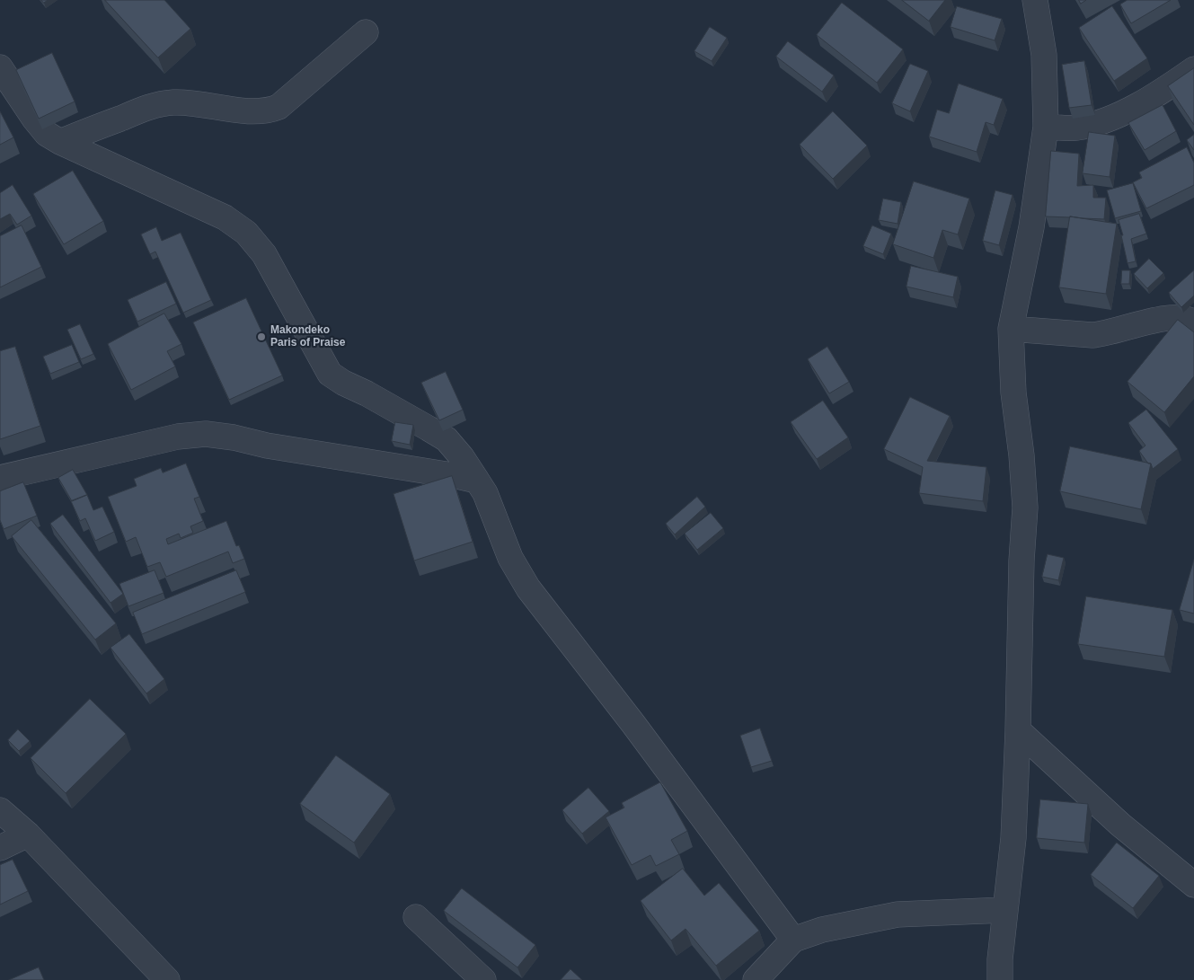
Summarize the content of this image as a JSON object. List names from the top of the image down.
{
  "places": ["Makondeko Paris of Praise"]
}
